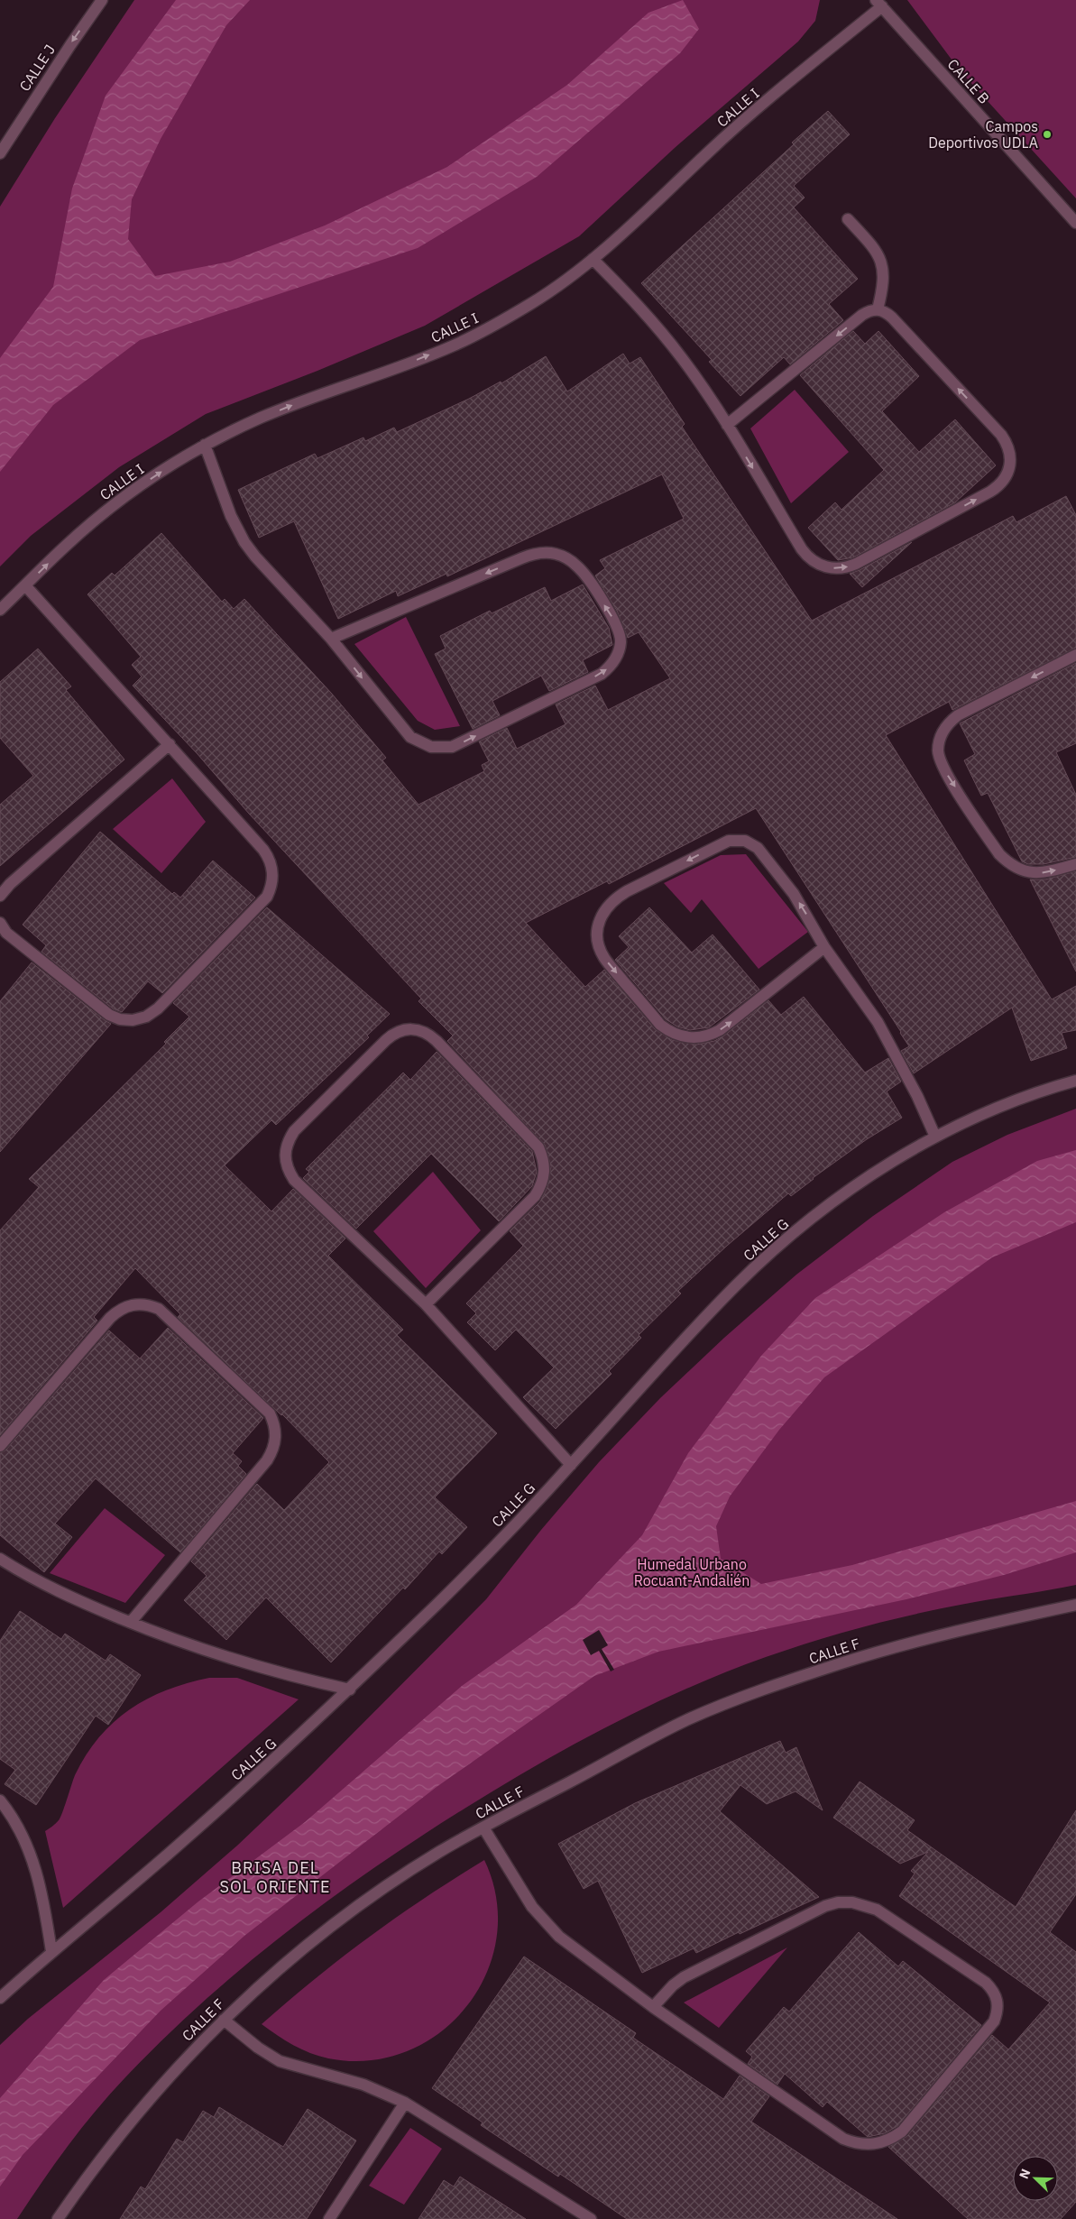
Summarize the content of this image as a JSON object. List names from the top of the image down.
{
  "streets": {
    "street": [
      "CALLE J",
      "CALLE B",
      "CALLE I",
      "CALLE G",
      "CALLE F"
    ]
  },
  "crossings": [
    ["CALLE B", "CALLE I"]
  ],
  "one_way": ["CALLE J", "CALLE I"],
  "districts": ["BRISA DEL SOL ORIENTE"],
  "parks": ["Humedal Urbano Rocuant-Andalién"],
  "places": ["Campos Deportivos UDLA"],
  "north": "top left"
}
